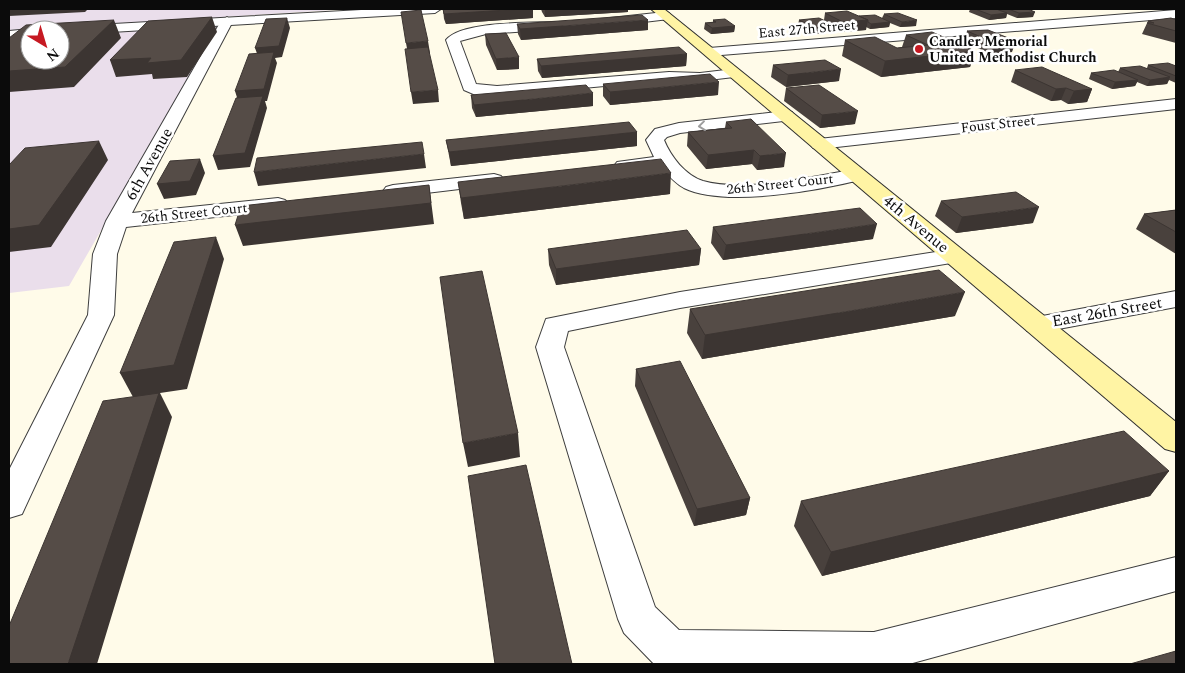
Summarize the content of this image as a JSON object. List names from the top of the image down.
{
  "streets": {
    "main road": ["4th Avenue"],
    "street": [
      "East 27th Street",
      "Foust Street",
      "6th Avenue",
      "26th Street Court",
      "East 26th Street"
    ]
  },
  "crossings": [
    ["East 27th Street", "4th Avenue"],
    ["Foust Street", "4th Avenue"],
    ["6th Avenue", "26th Street Court"],
    ["26th Street Court", "4th Avenue"],
    ["4th Avenue", "East 26th Street"]
  ],
  "places": ["Candler Memorial United Methodist Church"],
  "north": "bottom right"
}
